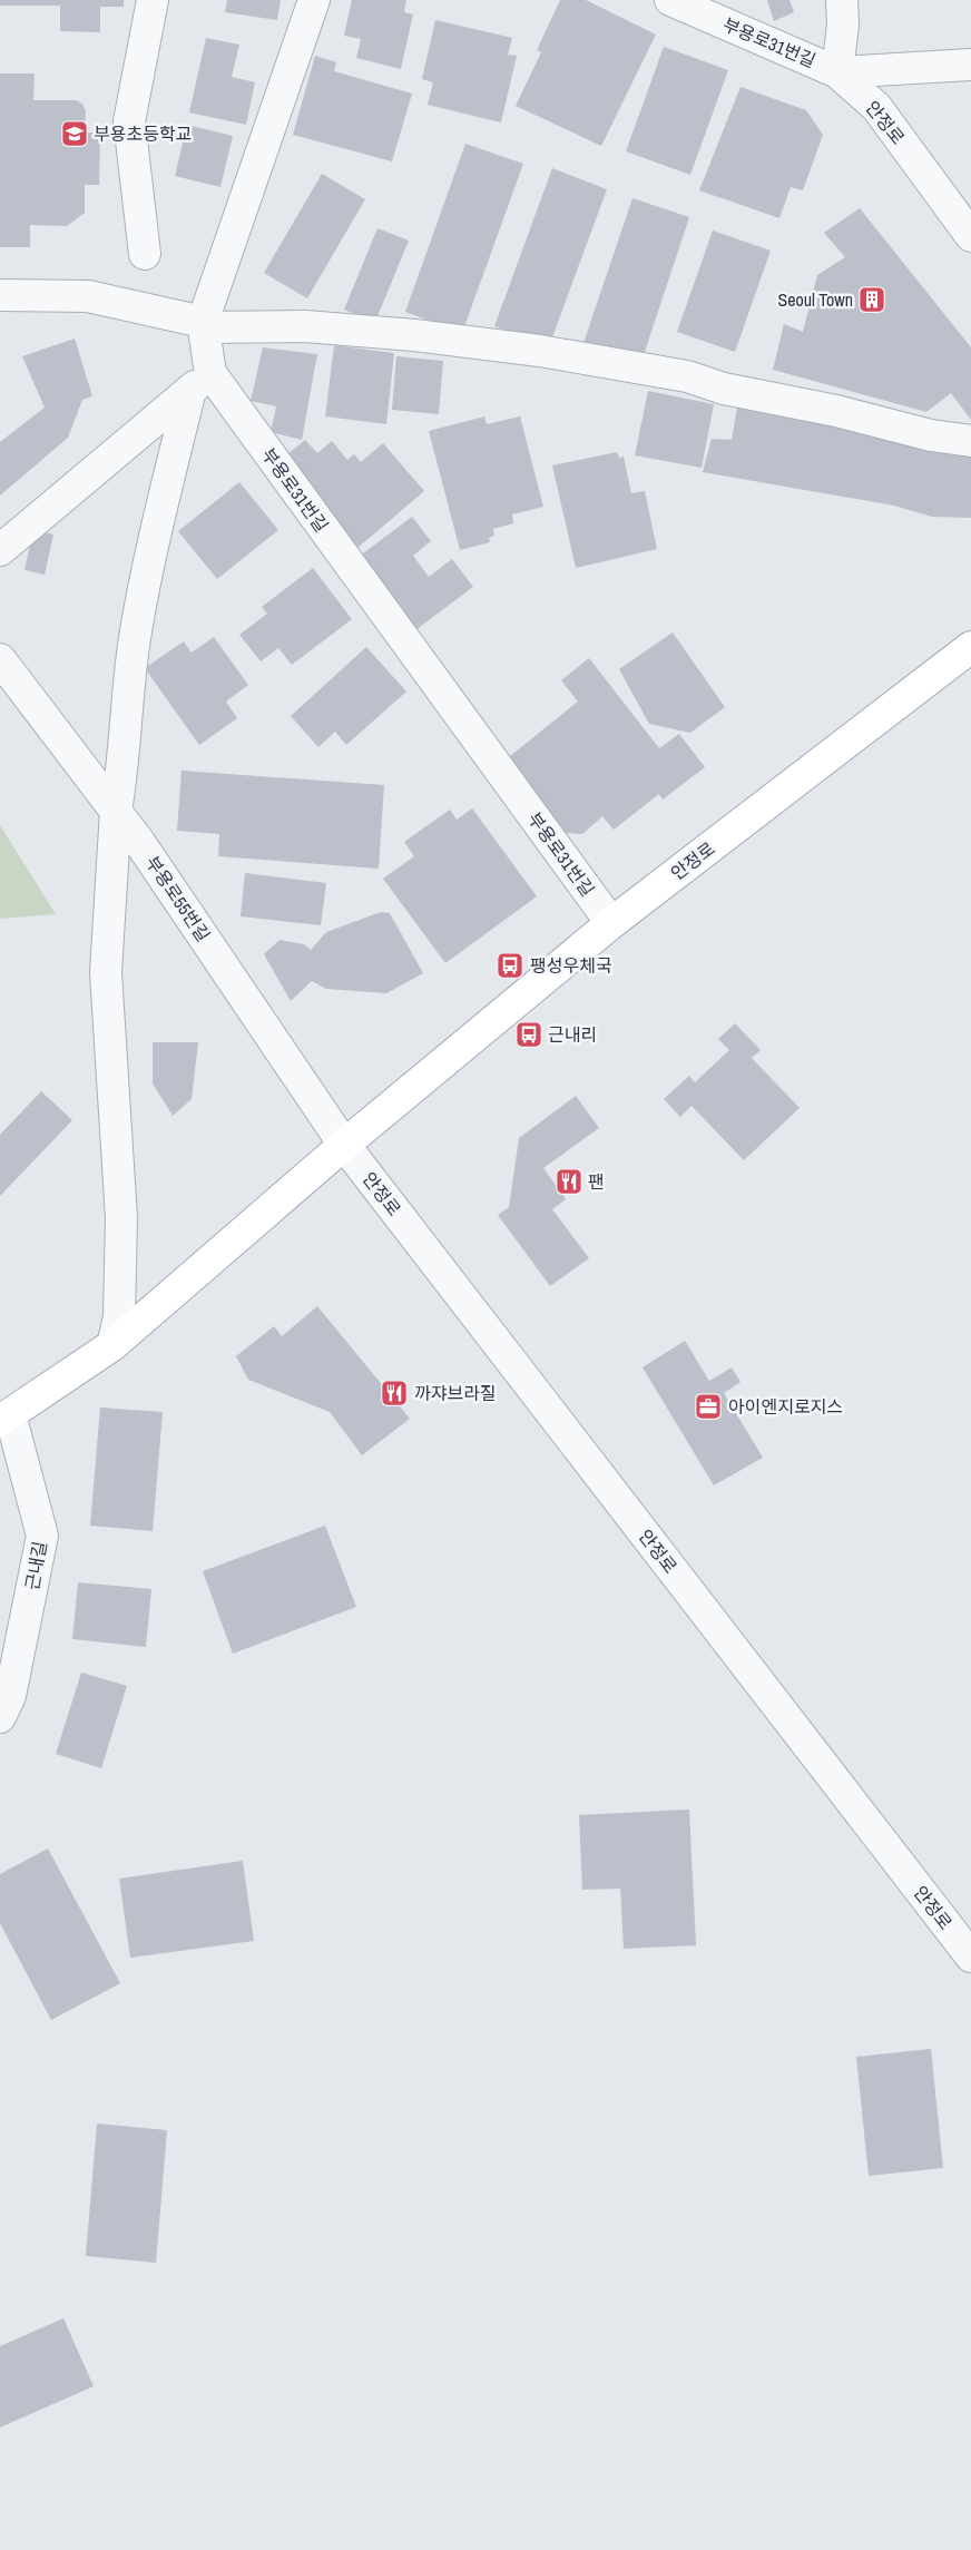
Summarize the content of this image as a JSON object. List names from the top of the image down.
{
  "streets": {
    "main road": ["안정로"],
    "street": ["부용로31번길", "부용로55번길", "근내길"]
  },
  "crossings": [
    ["부용로31번길", "안정로"],
    ["안정로", "부용로55번길"],
    ["안정로", "근내길"]
  ],
  "places": {
    "school or university": ["부용초등학교"],
    "building": ["Seoul Town"],
    "bus stop": ["팽성우체국", "근내리"],
    "restaurant": ["팬", "까쟈브라질"],
    "office": ["아이엔지로지스"]
  }
}
